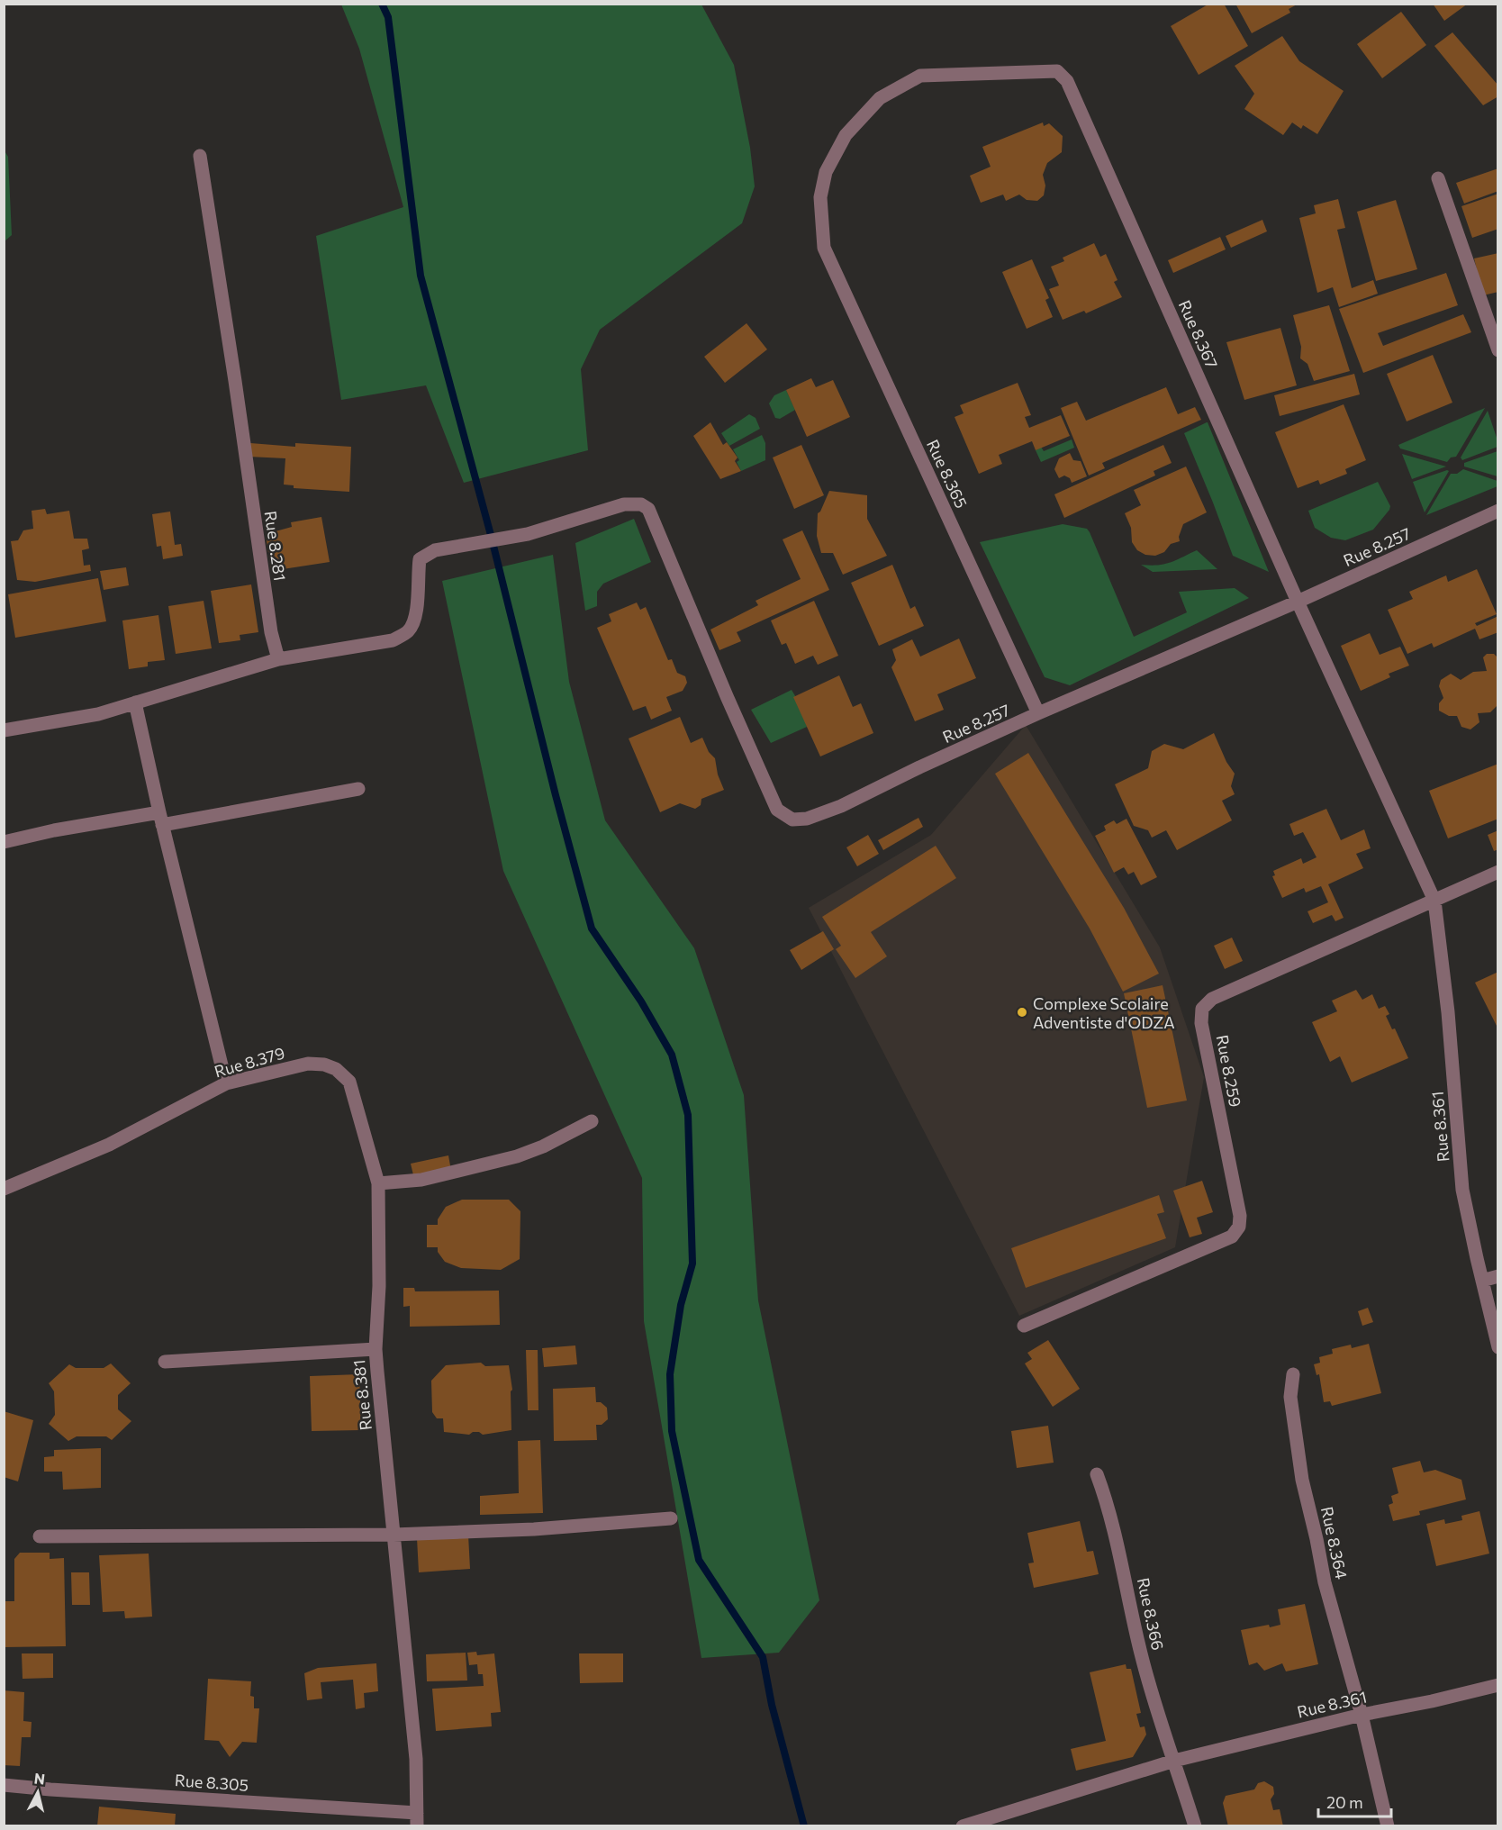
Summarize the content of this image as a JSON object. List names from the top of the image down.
{
  "streets": {
    "street": [
      "Rue 8.367",
      "Rue 8.365",
      "Rue 8.281",
      "Rue 8.257",
      "Rue 8.379",
      "Rue 8.259",
      "Rue 8.361",
      "Rue 8.381",
      "Rue 8.364",
      "Rue 8.366",
      "Rue 8.305"
    ]
  },
  "crossings": [
    ["Rue 8.367", "Rue 8.365"],
    ["Rue 8.367", "Rue 8.257"],
    ["Rue 8.367", "Rue 8.259"],
    ["Rue 8.367", "Rue 8.361"],
    ["Rue 8.365", "Rue 8.257"],
    ["Rue 8.281", "Rue 8.257"],
    ["Rue 8.379", "Rue 8.381"],
    ["Rue 8.259", "Rue 8.361"],
    ["Rue 8.361", "Rue 8.364"],
    ["Rue 8.361", "Rue 8.366"],
    ["Rue 8.381", "Rue 8.305"]
  ],
  "places": ["Complexe Scolaire Adventiste d'ODZA"],
  "scale_bar": "20 m",
  "north": "top"
}
